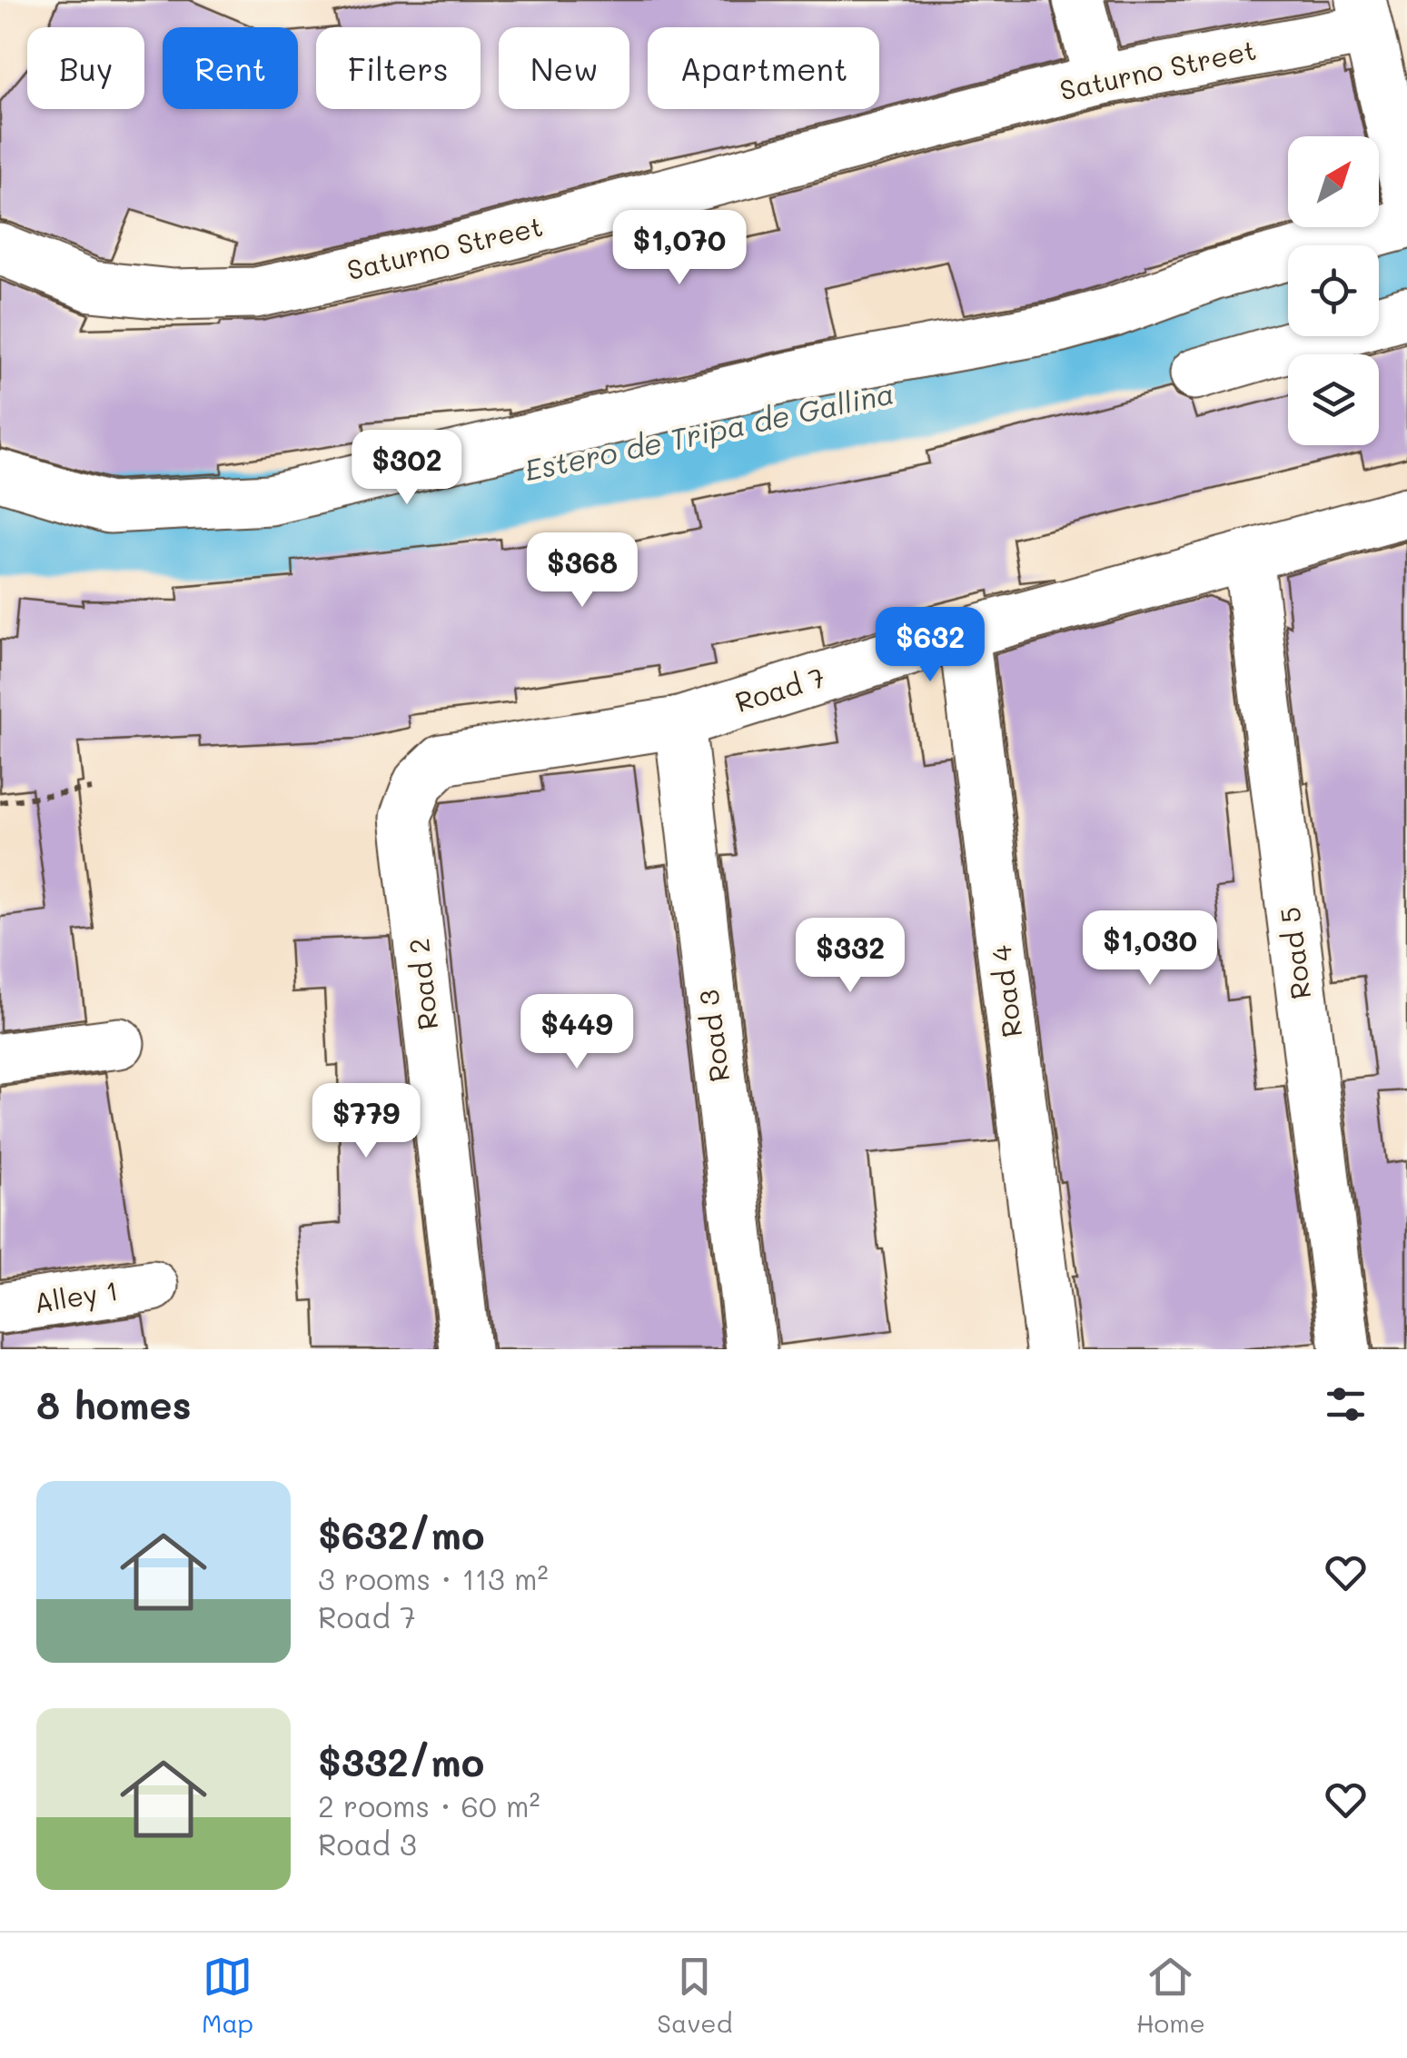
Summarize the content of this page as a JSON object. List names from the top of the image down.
{
  "streets": {
    "street": [
      "Saturno Street",
      "Road 7",
      "Road 5",
      "Road 2",
      "Road 4",
      "Road 3",
      "Alley 1"
    ]
  },
  "crossings": [
    ["Road 7", "Road 5"],
    ["Road 7", "Road 2"],
    ["Road 7", "Road 4"],
    ["Road 7", "Road 3"]
  ],
  "water": ["Estero de Tripa de Gallina"],
  "north": "top right",
  "page": {
    "chip": [
      "Buy",
      "Rent",
      "Filters",
      "New",
      "Apartment"
    ],
    "price": [
      "$1,070",
      "$302",
      "$368",
      "$632",
      "$1,030",
      "$332",
      "$449",
      "$779"
    ],
    "heading": "8 homes",
    "list": [
      {
        "name": "$632/mo",
        "note": "3 rooms · 113 m² · Road 7"
      },
      {
        "name": "$332/mo",
        "note": "2 rooms · 60 m² · Road 3"
      }
    ],
    "tabs": ["Map", "Saved", "Home"]
  }
}
